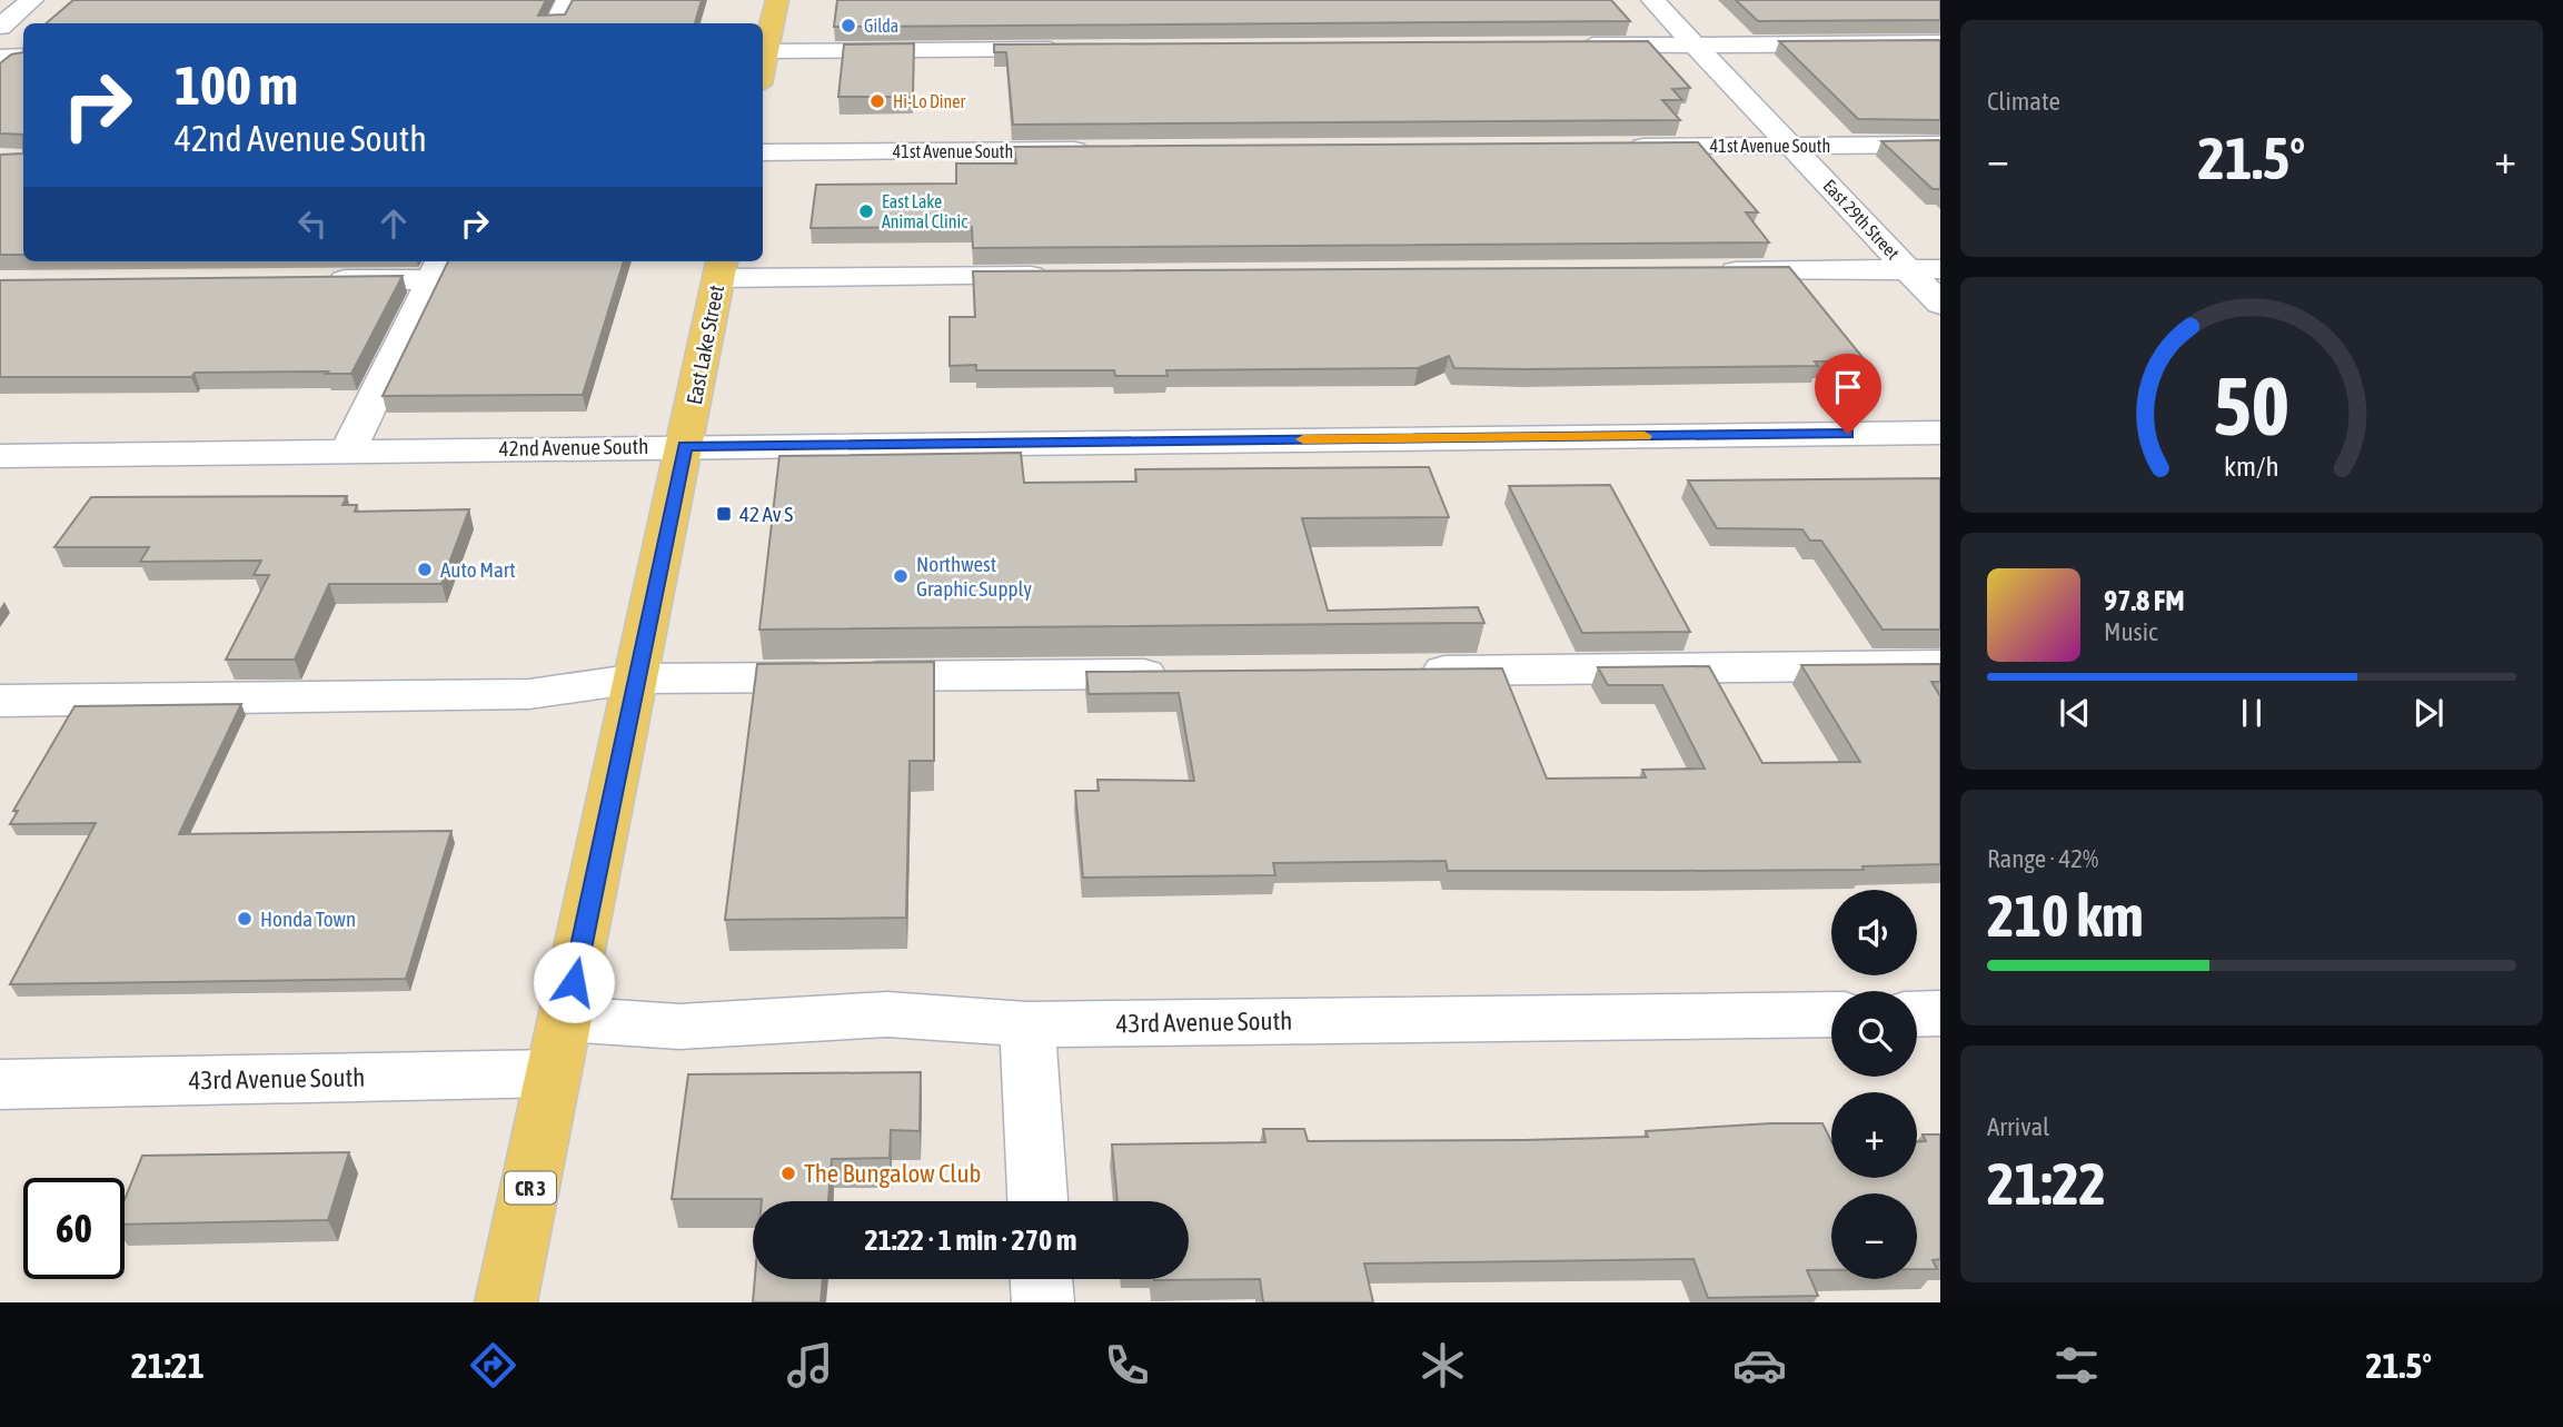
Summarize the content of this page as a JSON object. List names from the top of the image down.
{
  "streets": {
    "main road": ["East Lake Street", "CR 3"],
    "street": [
      "41st Avenue South",
      "East 29th Street",
      "42nd Avenue South",
      "43rd Avenue South"
    ]
  },
  "crossings": [
    ["41st Avenue South", "East 29th Street"],
    ["East Lake Street", "42nd Avenue South"],
    ["East Lake Street", "43rd Avenue South"]
  ],
  "places": {
    "other": [
      "Gilda",
      "Hi-Lo Diner",
      "East Lake Animal Clinic",
      "Auto Mart",
      "Northwest Graphic Supply",
      "Honda Town",
      "The Bungalow Club"
    ],
    "transit": ["42 Av S"]
  },
  "page": {
    "tile": [
      "Climate",
      ["Range · 42%", "210 km"],
      ["Arrival", "21:22"]
    ],
    "turn": ["100 m", "42nd Avenue South"],
    "heat": ["−", "21.5°", "+"],
    "song": ["97.8 FM", "Music"],
    "map_buttons": ["+", "−"],
    "limit": "60",
    "trip": "21:22 · 1 min · 270 m",
    "tabs": ["21:21", "21.5°"],
    "gauge": ["50", "km/h"]
  }
}
